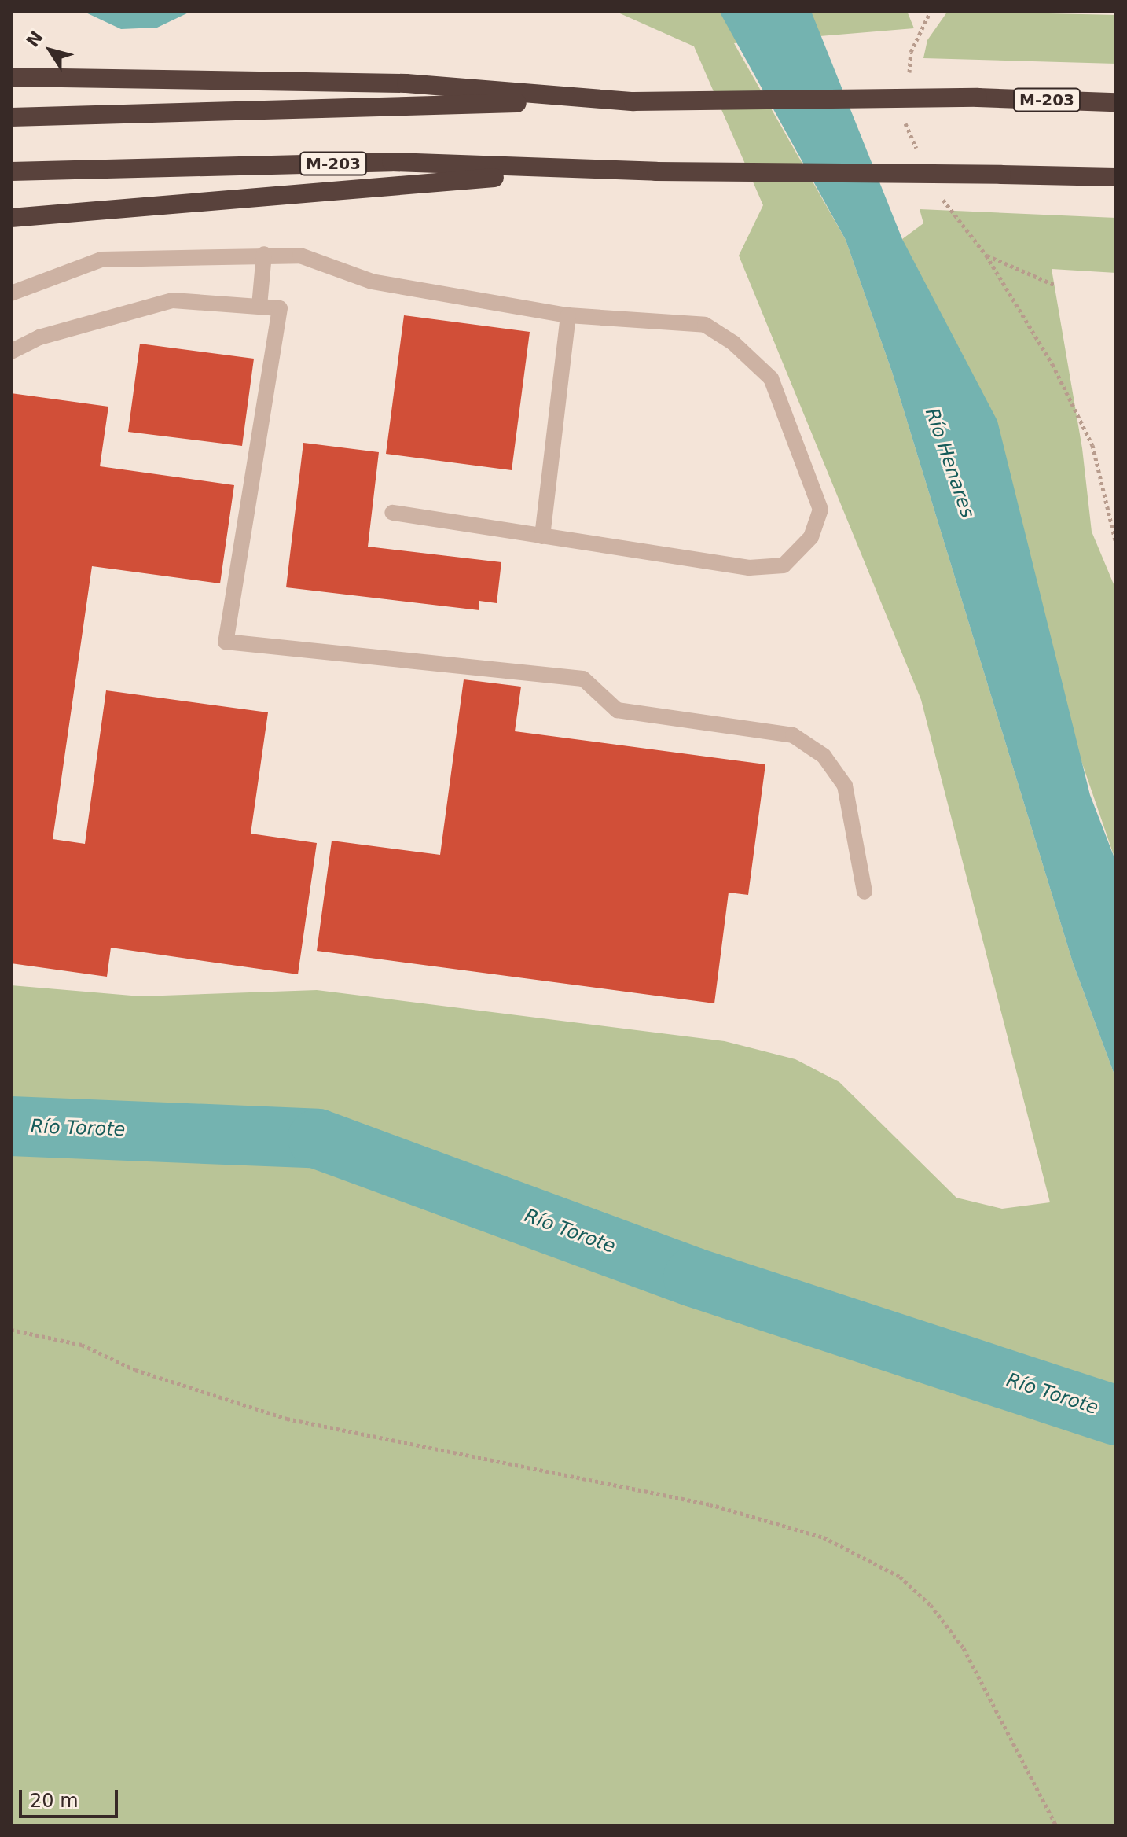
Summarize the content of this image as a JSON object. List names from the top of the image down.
{
  "streets": {
    "highway": ["M-203"]
  },
  "water": ["Río Henares", "Río Torote"],
  "scale_bar": "20 m",
  "north": "top left"
}
